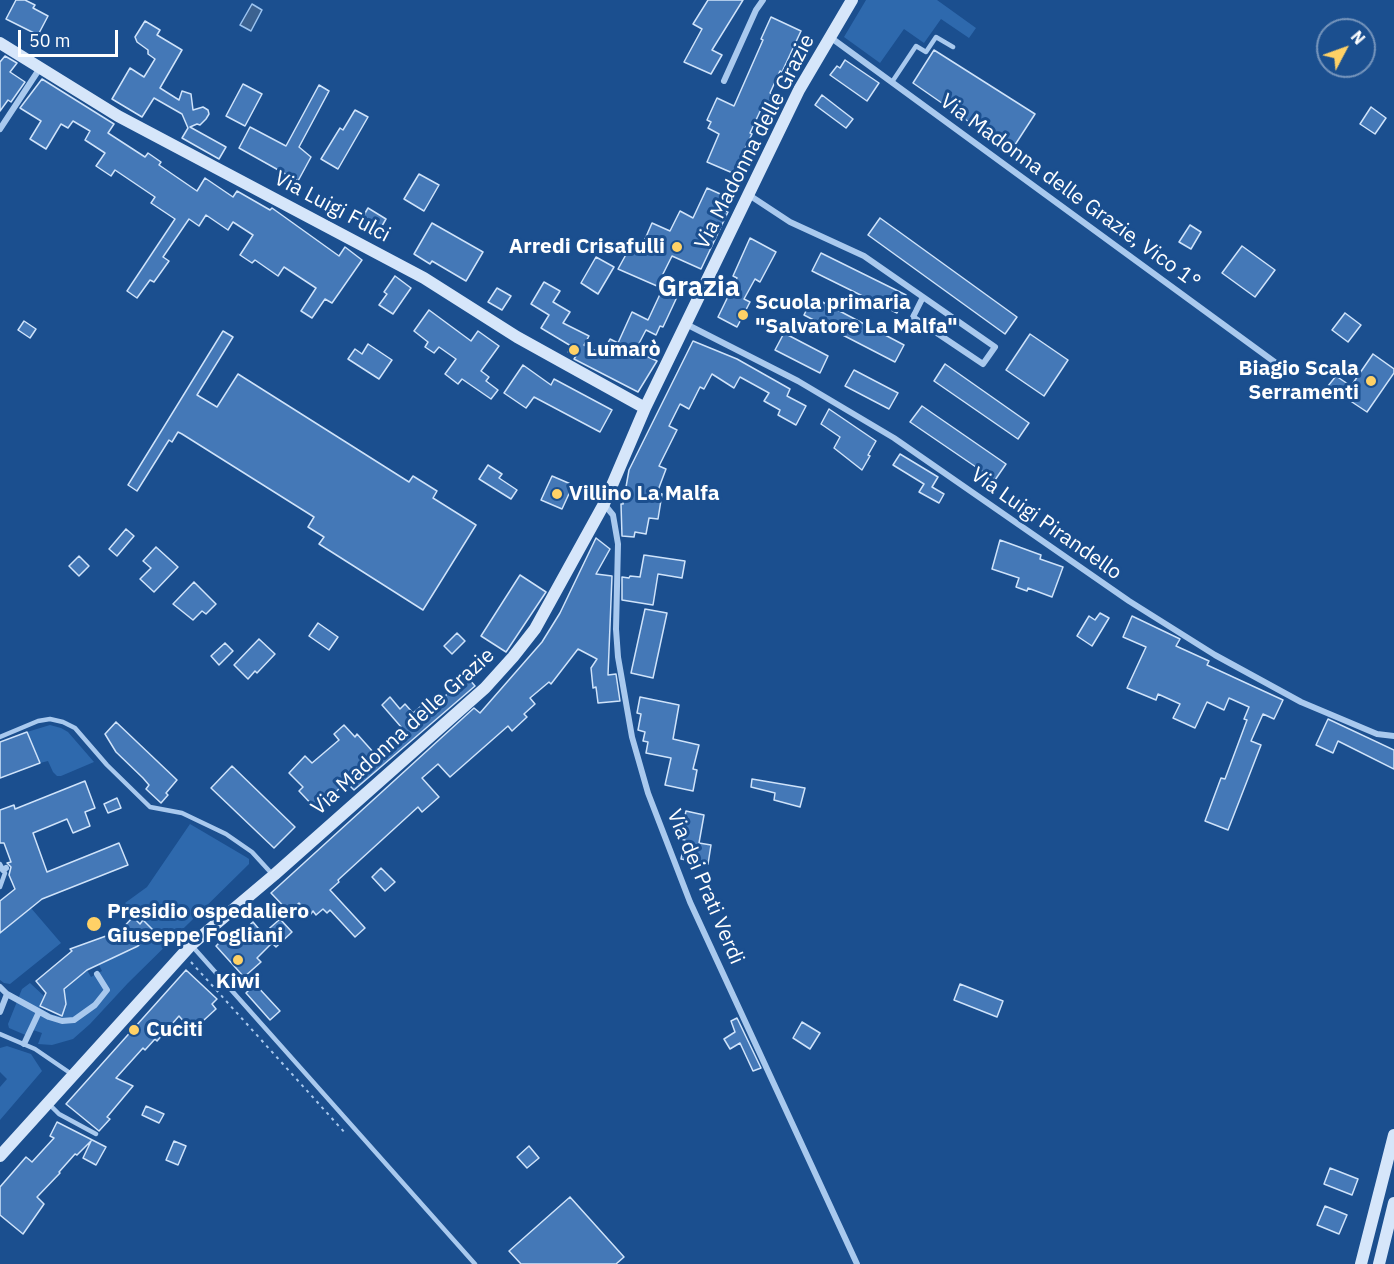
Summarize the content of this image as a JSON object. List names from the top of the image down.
{
  "streets": {
    "main road": ["Via Madonna delle Grazie", "Via Luigi Fulci"],
    "street": ["Via Madonna delle Grazie, Vico 1°", "Via Luigi Pirandello", "Via dei Prati Verdi"]
  },
  "crossings": [
    ["Via Madonna delle Grazie", "Via Madonna delle Grazie, Vico 1°"],
    ["Via Madonna delle Grazie", "Via Luigi Fulci"],
    ["Via Madonna delle Grazie", "Via Luigi Pirandello"],
    ["Via Madonna delle Grazie", "Via dei Prati Verdi"]
  ],
  "districts": ["Grazia"],
  "places": [
    "Arredi Crisafulli",
    "Scuola primaria \"Salvatore La Malfa\"",
    "Lumarò",
    "Biagio Scala Serramenti",
    "Villino La Malfa",
    "Presidio ospedaliero Giuseppe Fogliani",
    "Kiwi",
    "Cuciti"
  ],
  "scale_bar": "50 m",
  "north": "top right"
}
